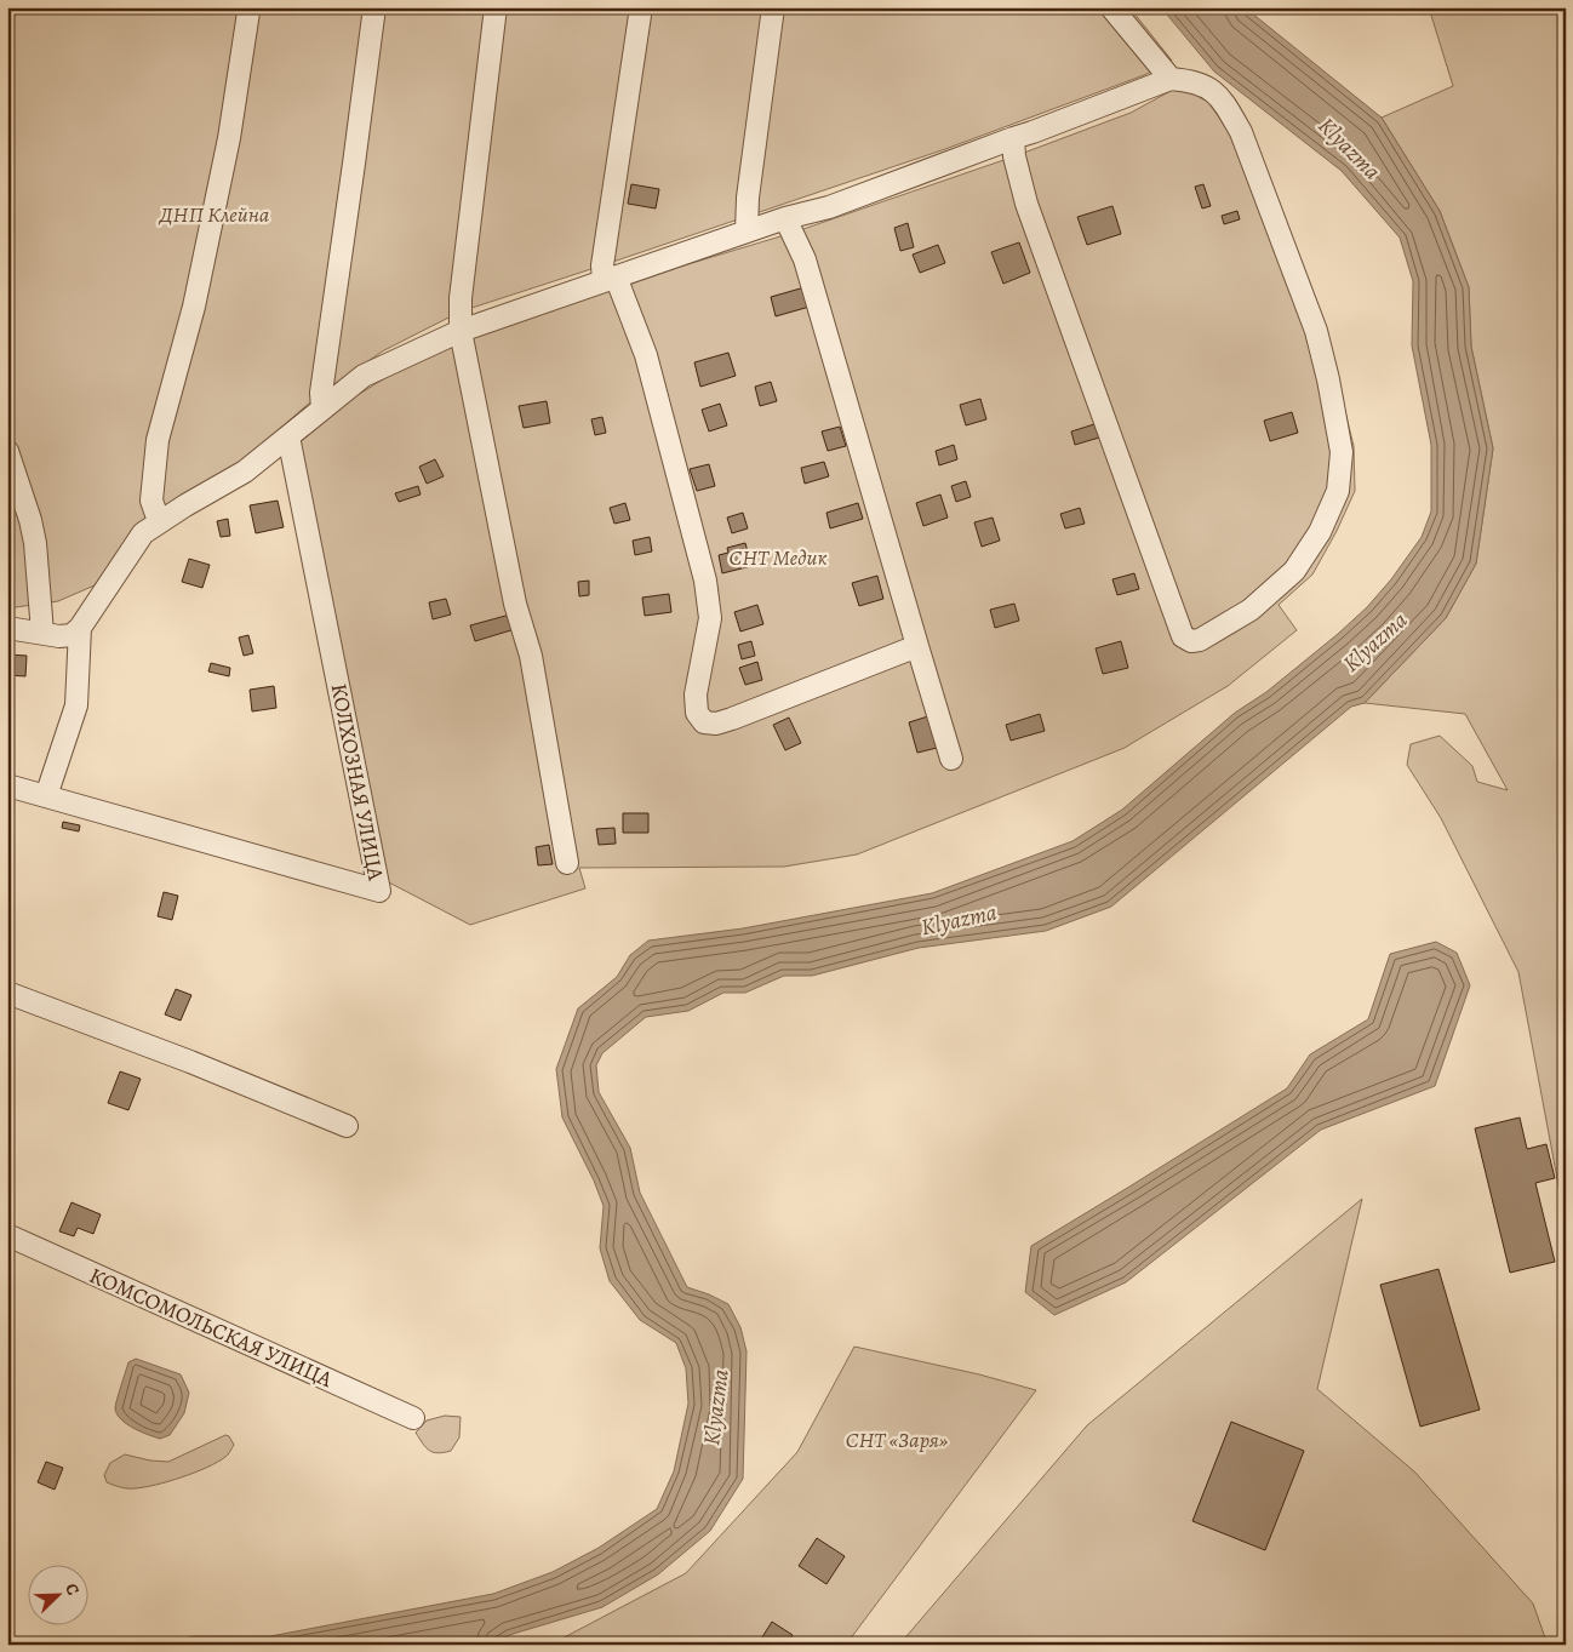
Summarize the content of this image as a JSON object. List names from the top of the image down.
{
  "streets": {
    "street": ["КОЛХОЗНАЯ УЛИЦА", "КОМСОМОЛЬСКАЯ УЛИЦА"]
  },
  "water": ["Klyazma"],
  "parks": ["ДНП Клейна", "СНТ Медик", "СНТ «Заря»"],
  "north": "top right"
}
